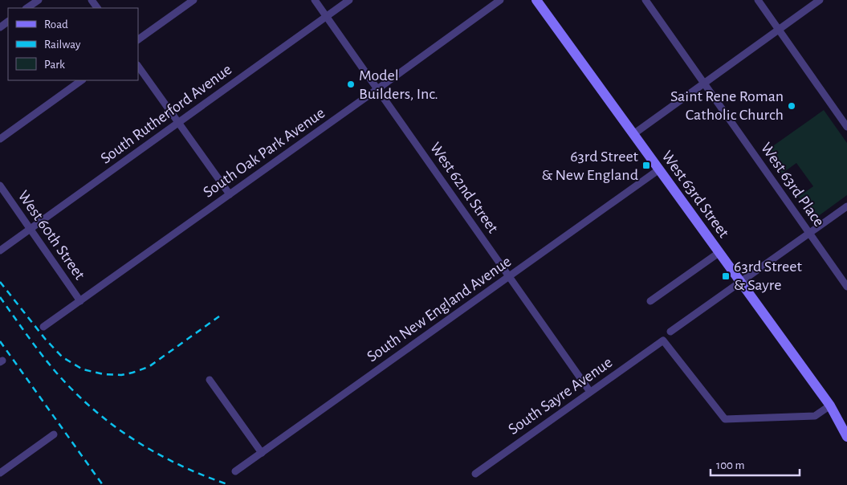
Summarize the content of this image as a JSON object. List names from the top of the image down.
{
  "streets": {
    "main road": ["West 63rd Street"],
    "street": [
      "South Rutherford Avenue",
      "South Oak Park Avenue",
      "West 63rd Place",
      "West 62nd Street",
      "West 60th Street",
      "South New England Avenue",
      "South Sayre Avenue"
    ]
  },
  "crossings": [
    ["South Rutherford Avenue", "West 62nd Street"],
    ["South Rutherford Avenue", "West 60th Street"],
    ["South Oak Park Avenue", "West 62nd Street"],
    ["South Oak Park Avenue", "West 60th Street"],
    ["West 62nd Street", "South New England Avenue"],
    ["West 62nd Street", "South Sayre Avenue"],
    ["West 63rd Street", "South New England Avenue"],
    ["West 63rd Street", "South Sayre Avenue"]
  ],
  "places": {
    "other": ["Model Builders, Inc.", "Saint Rene Roman Catholic Church"],
    "transit": ["63rd Street & New England", "63rd Street & Sayre"]
  },
  "legend": ["Road", "Railway", "Park"],
  "scale_bar": "100 m"
}
